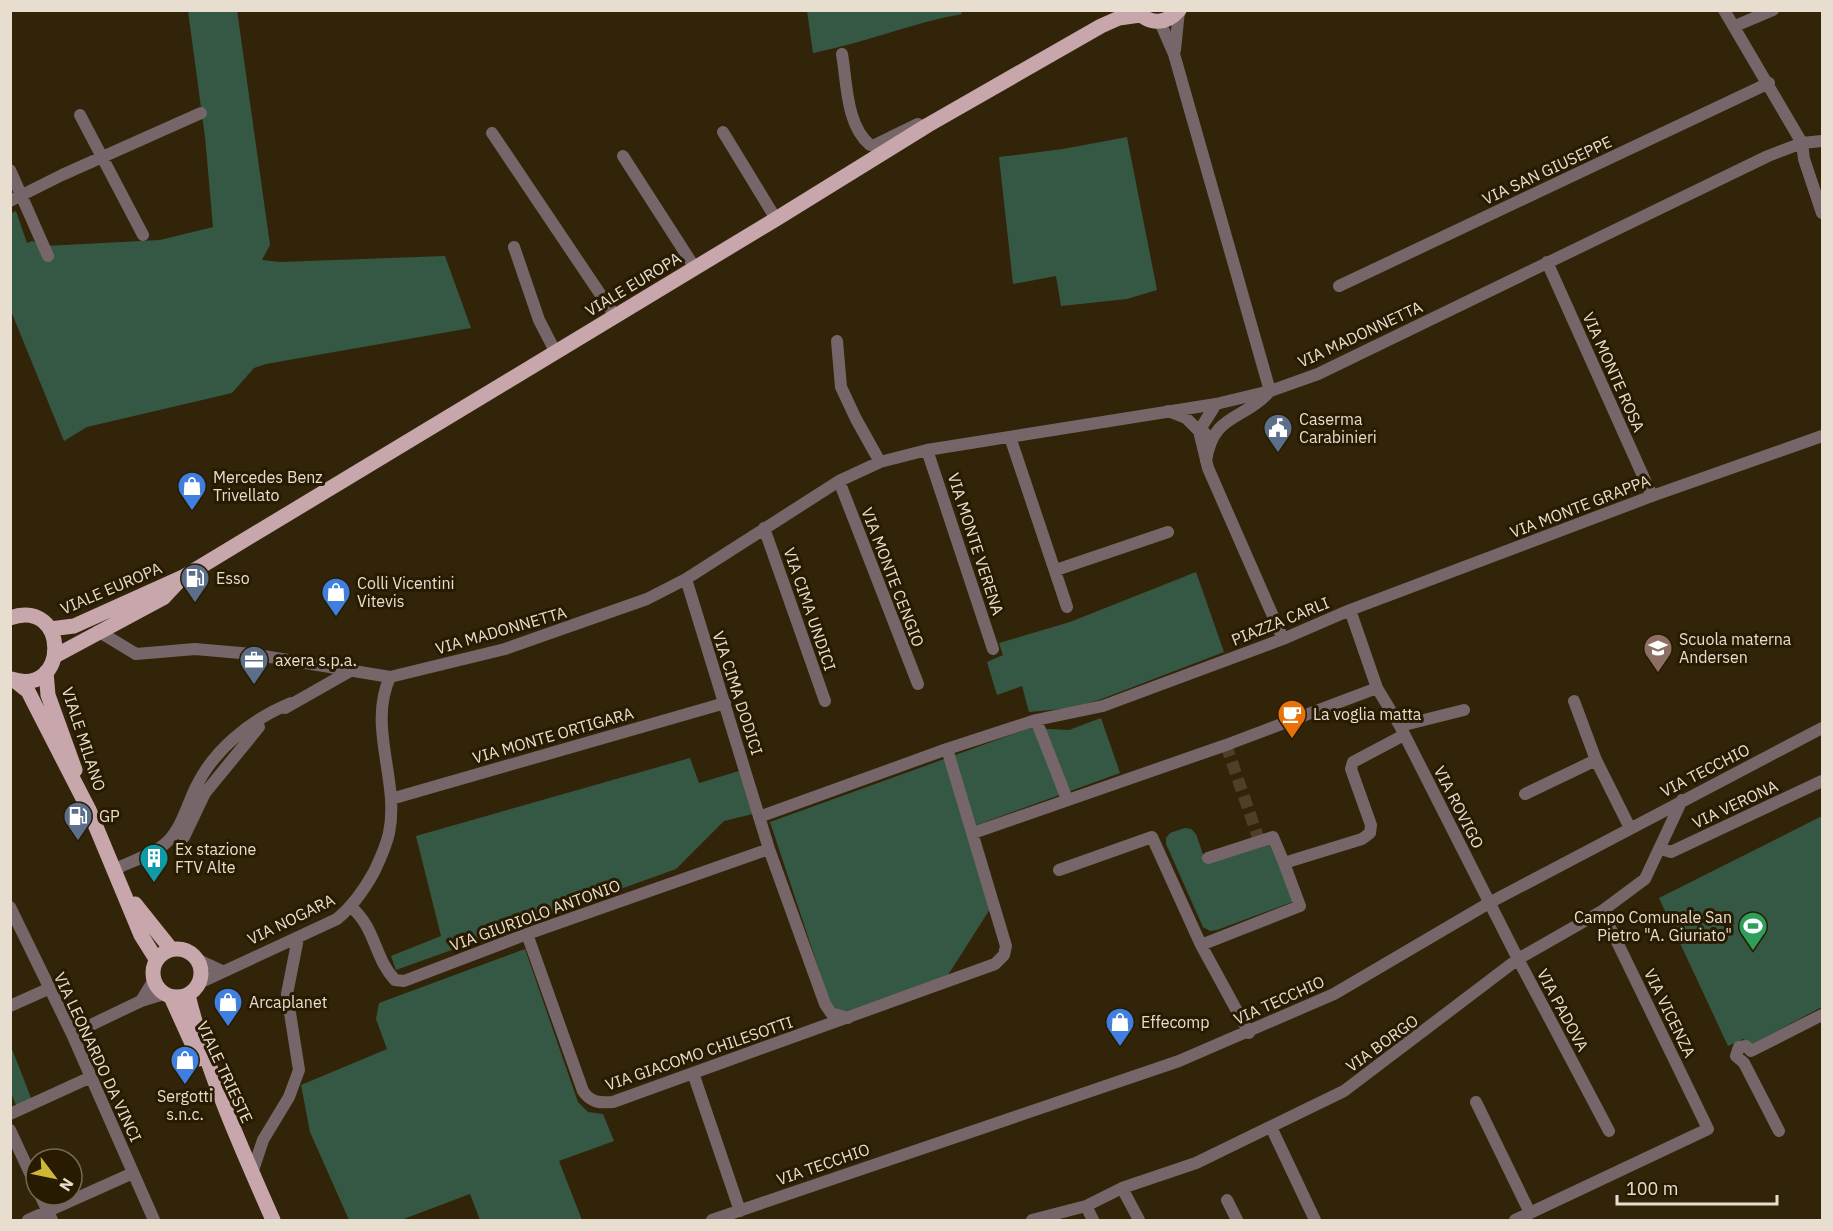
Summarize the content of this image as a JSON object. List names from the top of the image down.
{
  "streets": {
    "main road": ["VIALE EUROPA", "VIALE MILANO", "VIALE TRIESTE"],
    "street": [
      "VIA SAN GIUSEPPE",
      "VIA MADONNETTA",
      "VIA MONTE ROSA",
      "VIA MONTE GRAPPA",
      "VIA MONTE VERENA",
      "VIA MONTE CENGIO",
      "VIA CIMA UNDICI",
      "PIAZZA CARLI",
      "VIA CIMA DODICI",
      "VIA MONTE ORTIGARA",
      "VIA TECCHIO",
      "VIA VERONA",
      "VIA ROVIGO",
      "VIA GIURIOLO ANTONIO",
      "VIA NOGARA",
      "VIA PADOVA",
      "VIA VICENZA",
      "VIA BORGO",
      "VIA GIACOMO CHILESOTTI",
      "VIA LEONARDO DA VINCI"
    ]
  },
  "crossings": [
    ["VIALE EUROPA", "VIA MADONNETTA"],
    ["VIALE EUROPA", "VIALE MILANO"],
    ["VIA MADONNETTA", "VIA MONTE ROSA"],
    ["VIA MADONNETTA", "VIA MONTE VERENA"],
    ["VIA MADONNETTA", "VIA MONTE CENGIO"],
    ["VIA MADONNETTA", "VIA CIMA UNDICI"],
    ["VIA MADONNETTA", "VIA CIMA DODICI"],
    ["VIA MADONNETTA", "VIA NOGARA"],
    ["VIA MONTE ROSA", "VIA MONTE GRAPPA"],
    ["VIA MONTE GRAPPA", "PIAZZA CARLI"],
    ["PIAZZA CARLI", "VIA CIMA DODICI"],
    ["PIAZZA CARLI", "VIA ROVIGO"],
    ["VIA CIMA DODICI", "VIA MONTE ORTIGARA"],
    ["VIA CIMA DODICI", "VIA GIURIOLO ANTONIO"],
    ["VIA MONTE ORTIGARA", "VIA NOGARA"],
    ["VIA TECCHIO", "VIA ROVIGO"],
    ["VIA TECCHIO", "VIA PADOVA"],
    ["VIA TECCHIO", "VIA BORGO"],
    ["VIA VERONA", "VIA BORGO"],
    ["VIA ROVIGO", "VIA PADOVA"],
    ["VIA GIURIOLO ANTONIO", "VIA NOGARA"],
    ["VIA GIURIOLO ANTONIO", "VIA GIACOMO CHILESOTTI"],
    ["VIA NOGARA", "VIALE TRIESTE"],
    ["VIA PADOVA", "VIA BORGO"],
    ["VIA VICENZA", "VIA BORGO"]
  ],
  "places": {
    "public building": ["Caserma Carabinieri"],
    "shop": [
      "Mercedes Benz Trivellato",
      "Colli Vicentini Vitevis",
      "Arcaplanet",
      "Effecomp",
      "Sergotti s.n.c."
    ],
    "fuel station": ["Esso", "GP"],
    "school or university": ["Scuola materna Andersen"],
    "office": ["axera s.p.a."],
    "cafe": ["La voglia matta"],
    "building": ["Ex stazione FTV Alte"],
    "sports": ["Campo Comunale San Pietro \"A. Giuriato\""]
  },
  "scale_bar": "100 m",
  "north": "bottom right"
}
